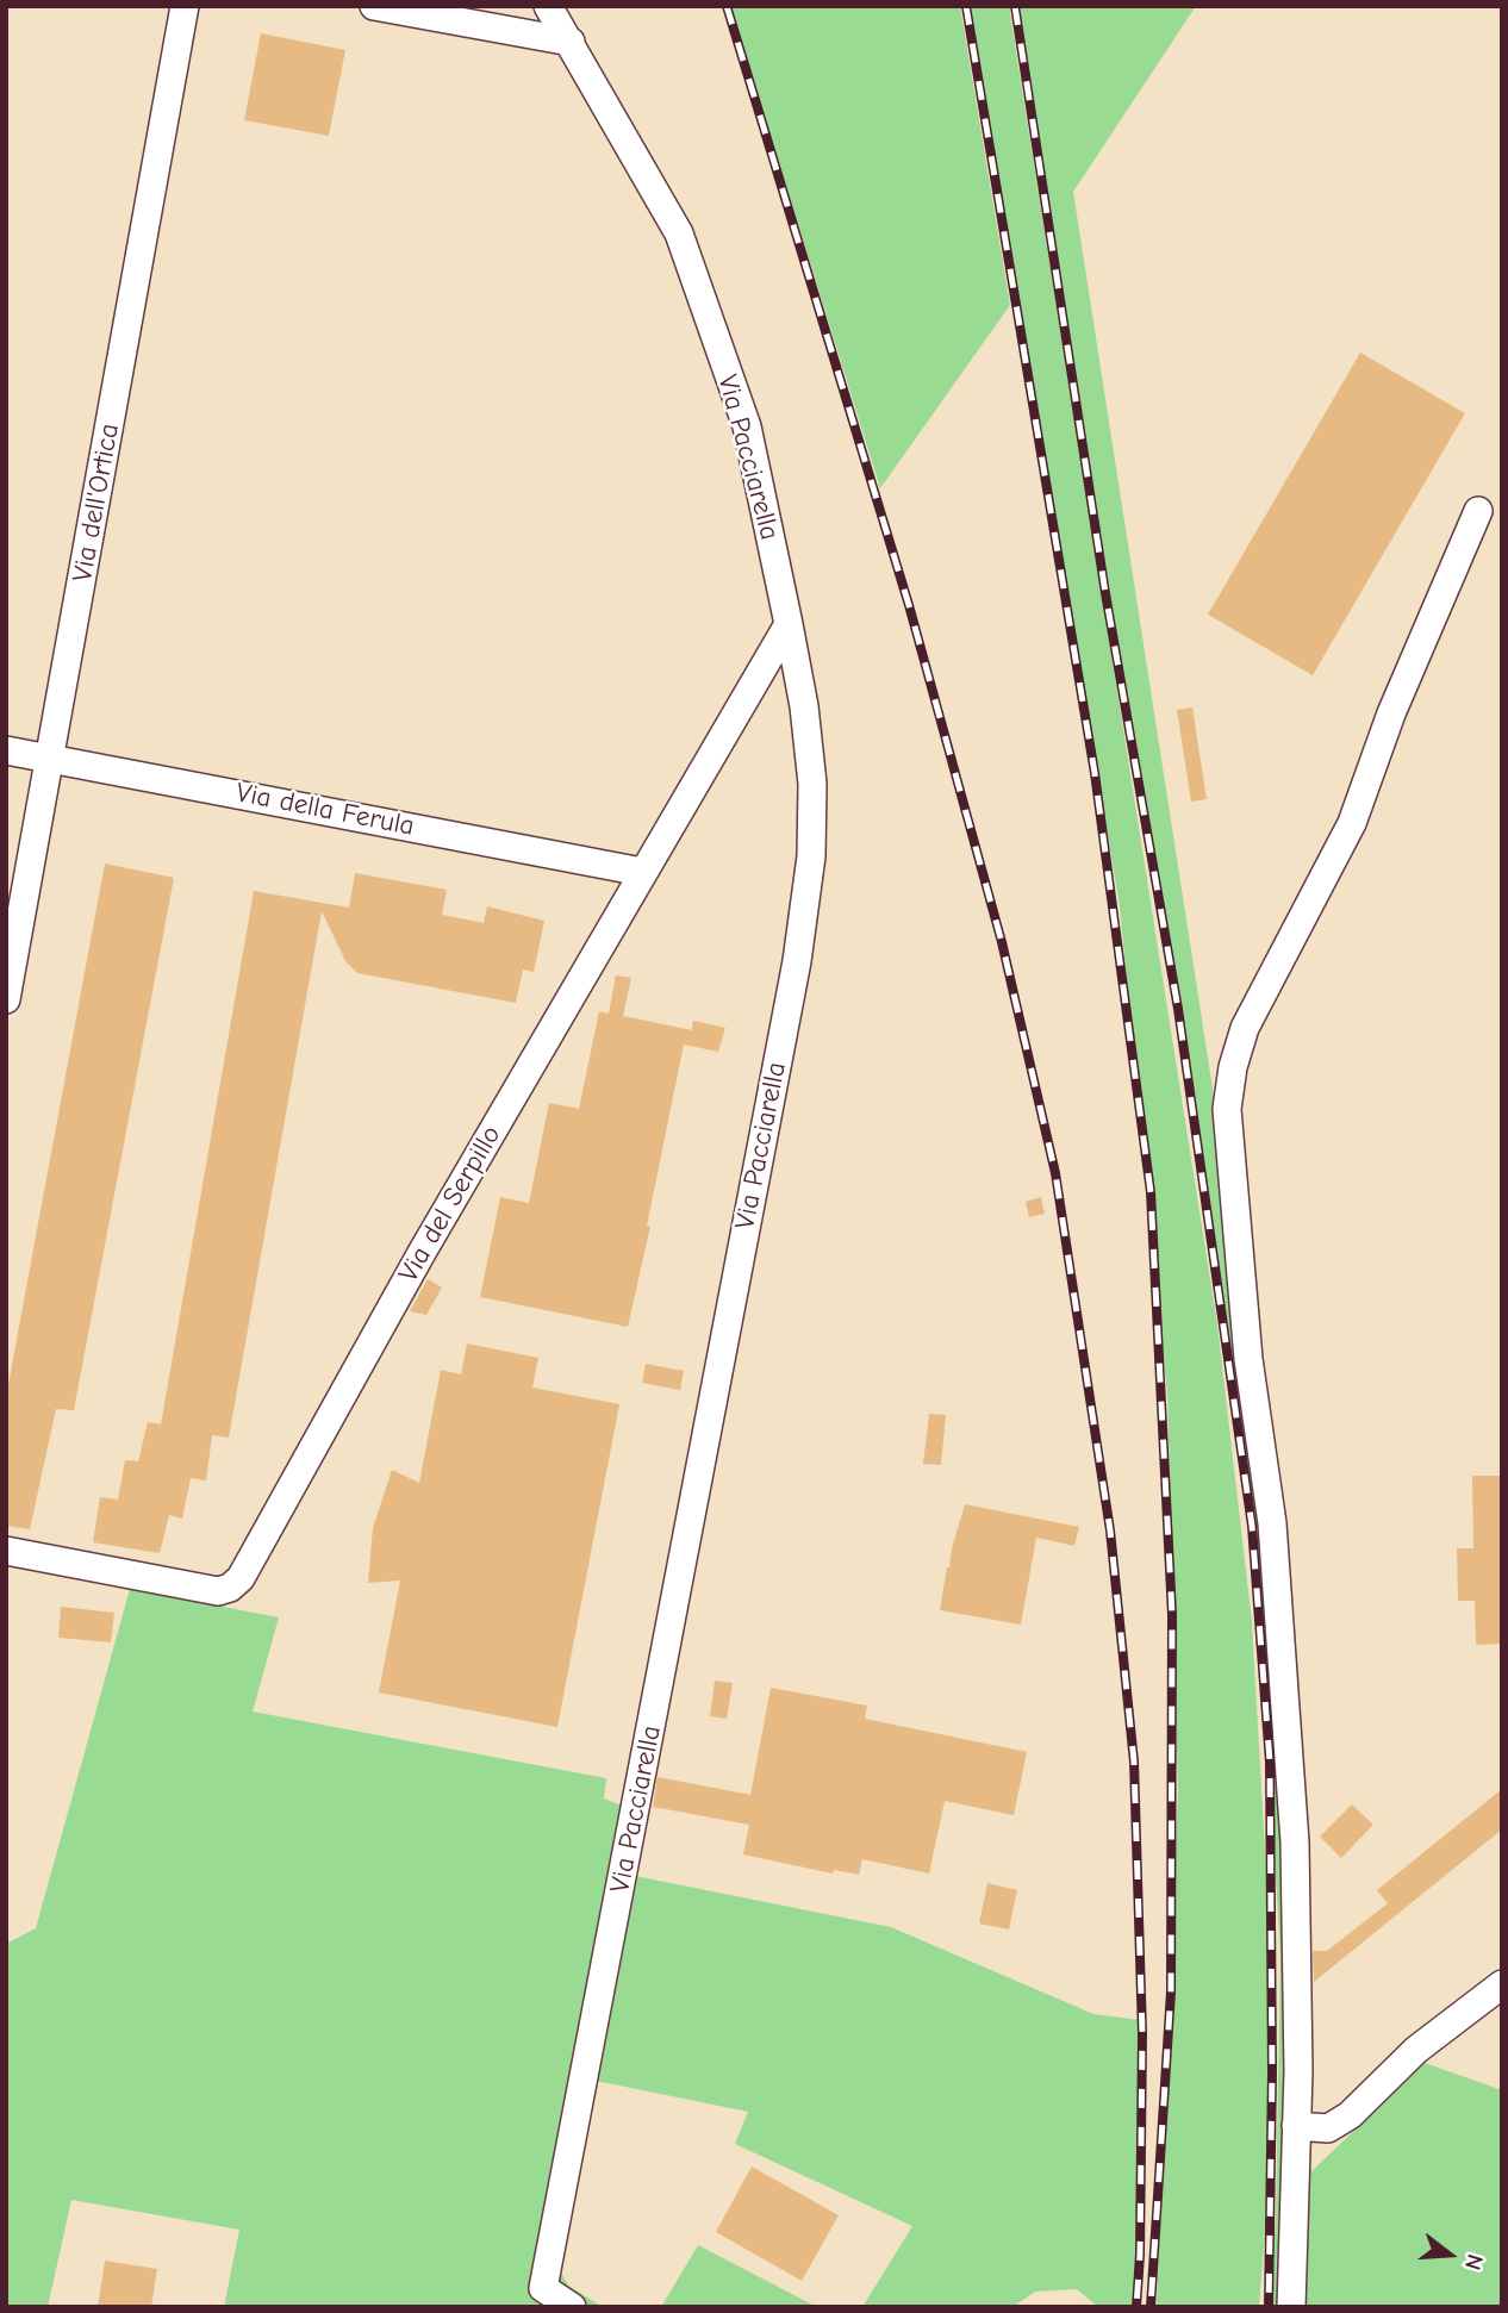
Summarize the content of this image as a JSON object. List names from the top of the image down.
{
  "streets": {
    "street": [
      "Via Pacciarella",
      "Via dell'Ortica",
      "Via della Ferula",
      "Via del Serpillo"
    ]
  },
  "crossings": [
    ["Via Pacciarella", "Via del Serpillo"],
    ["Via dell'Ortica", "Via della Ferula"],
    ["Via della Ferula", "Via del Serpillo"]
  ],
  "north": "right"
}
